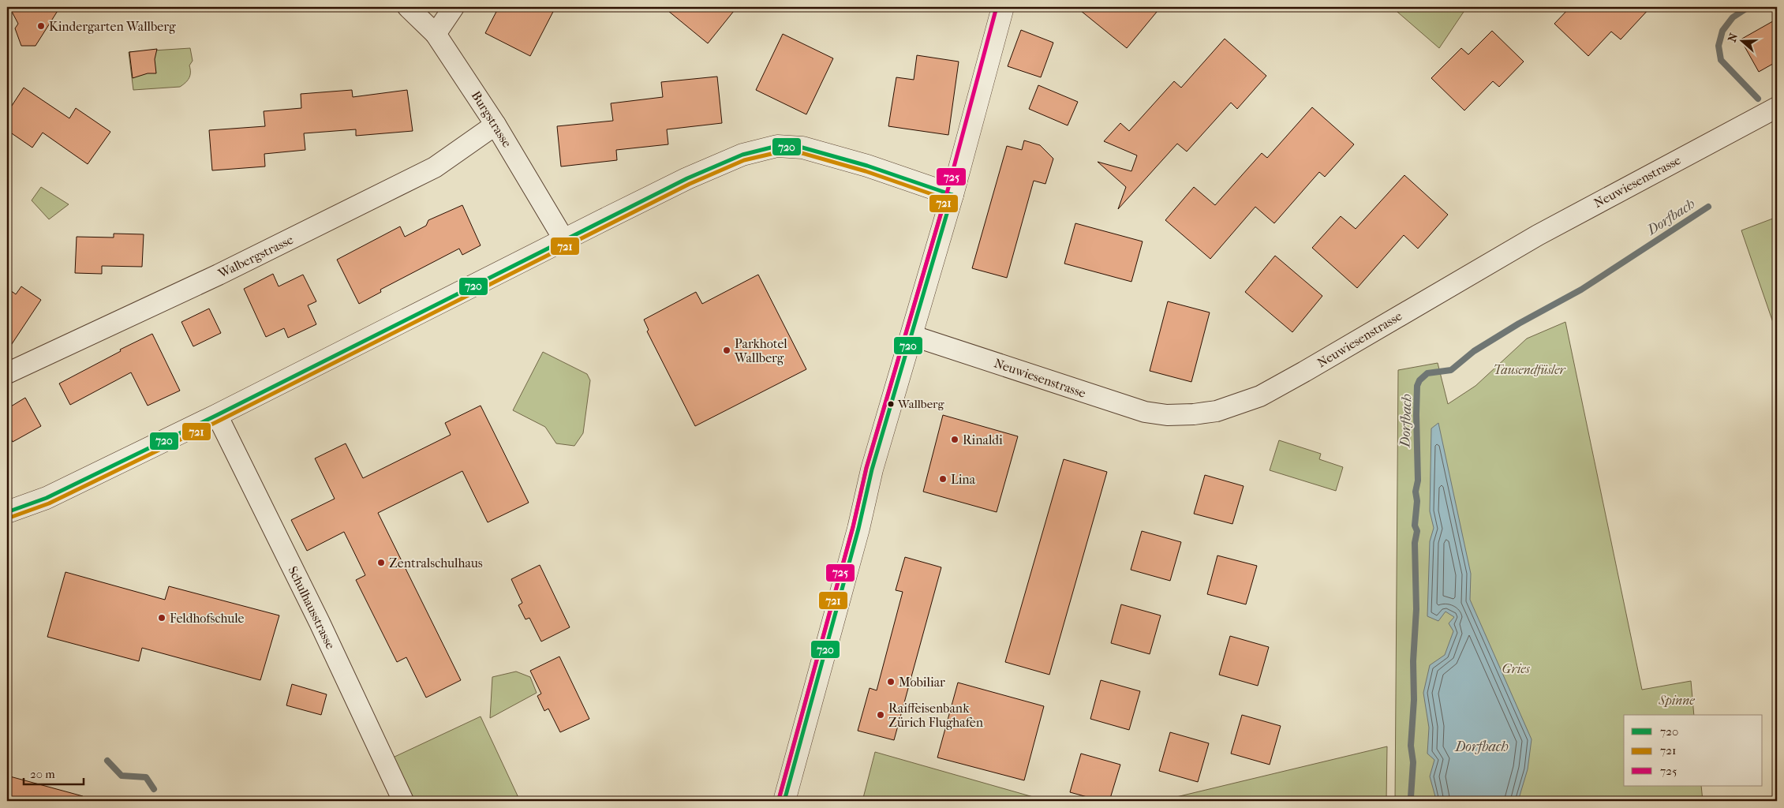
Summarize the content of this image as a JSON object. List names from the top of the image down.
{
  "streets": {
    "street": [
      "Burgstrasse",
      "Neuwiesenstrasse",
      "Walbergstrasse",
      "Schulhausstrasse"
    ]
  },
  "crossings": [
    ["Burgstrasse", "Walbergstrasse"]
  ],
  "water": ["Dorfbach"],
  "parks": ["Tausendfüsler", "Gries", "Spinne"],
  "places": [
    "Kindergarten Wallberg",
    "Parkhotel Wallberg",
    "Wallberg",
    "Rinaldi",
    "Lina",
    "Zentralschulhaus",
    "Feldhofschule",
    "Mobiliar",
    "Raiffeisenbank Zürich Flughafen"
  ],
  "lines": ["transit line 725", "transit line 720", "transit line 721"],
  "legend": ["720", "721", "725"],
  "scale_bar": "20 m",
  "north": "left"
}
